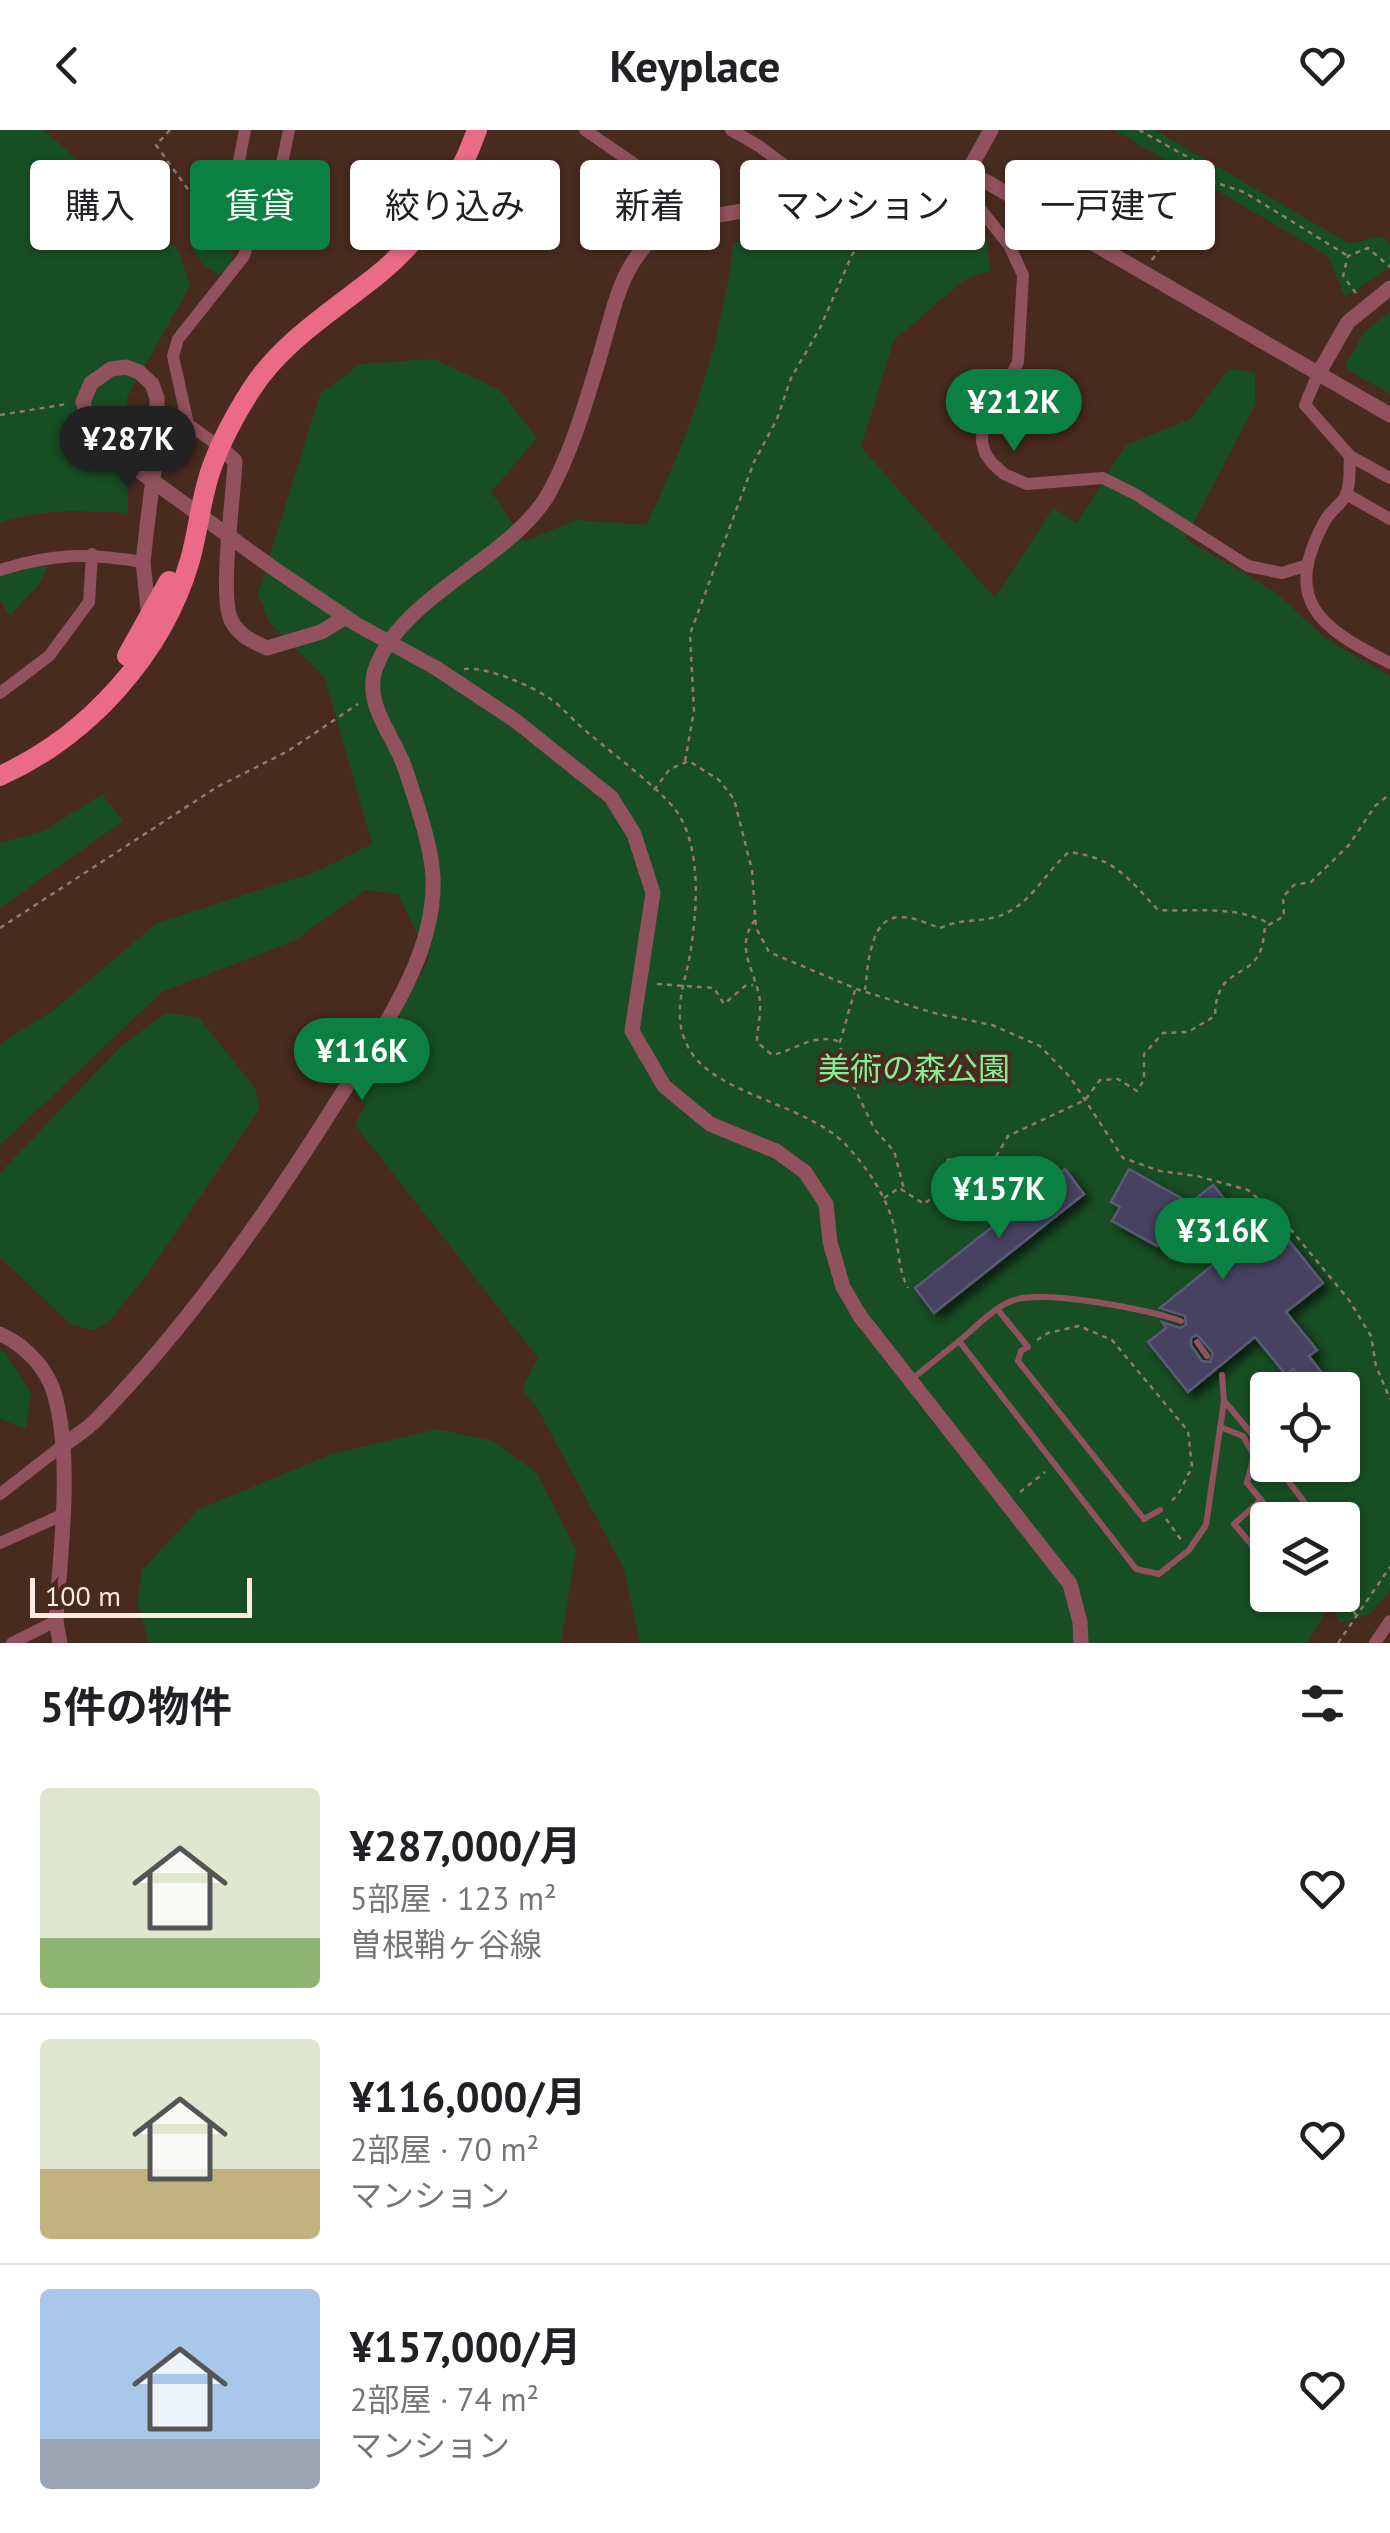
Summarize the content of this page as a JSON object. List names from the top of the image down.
{
  "parks": ["美術の森公園"],
  "scale_bar": "100 m",
  "page": {
    "header": "Keyplace",
    "chip": [
      "購入",
      "賃貸",
      "絞り込み",
      "新着",
      "マンション",
      "一戸建て"
    ],
    "price": [
      "¥212K",
      "¥287K",
      "¥116K",
      "¥157K",
      "¥316K"
    ],
    "scale": "100 m",
    "heading": "5件の物件",
    "list": [
      {
        "name": "¥287,000/月",
        "note": "5部屋 · 123 m² · 曽根鞘ヶ谷線"
      },
      {
        "name": "¥116,000/月",
        "note": "2部屋 · 70 m² · マンション"
      },
      {
        "name": "¥157,000/月",
        "note": "2部屋 · 74 m² · マンション"
      }
    ]
  }
}
